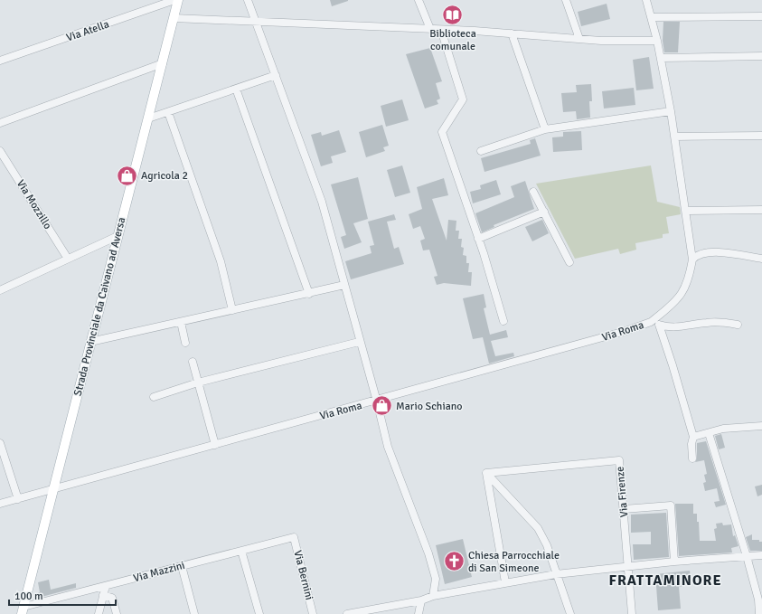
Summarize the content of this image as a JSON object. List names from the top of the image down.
{
  "streets": {
    "main road": ["Strada Provinciale da Caivano ad Aversa"],
    "street": [
      "Via Atella",
      "Via Mozzillo",
      "Via Roma",
      "Via Firenze",
      "Via Mazzini",
      "Via Bernini"
    ]
  },
  "crossings": [
    ["Strada Provinciale da Caivano ad Aversa", "Via Roma"],
    ["Strada Provinciale da Caivano ad Aversa", "Via Mazzini"],
    ["Via Mazzini", "Via Bernini"]
  ],
  "districts": ["FRATTAMINORE"],
  "places": {
    "library": ["Biblioteca comunale"],
    "shop": ["Agricola 2", "Mario Schiano"],
    "church": ["Chiesa Parrocchiale di San Simeone"]
  },
  "scale_bar": "100 m"
}
